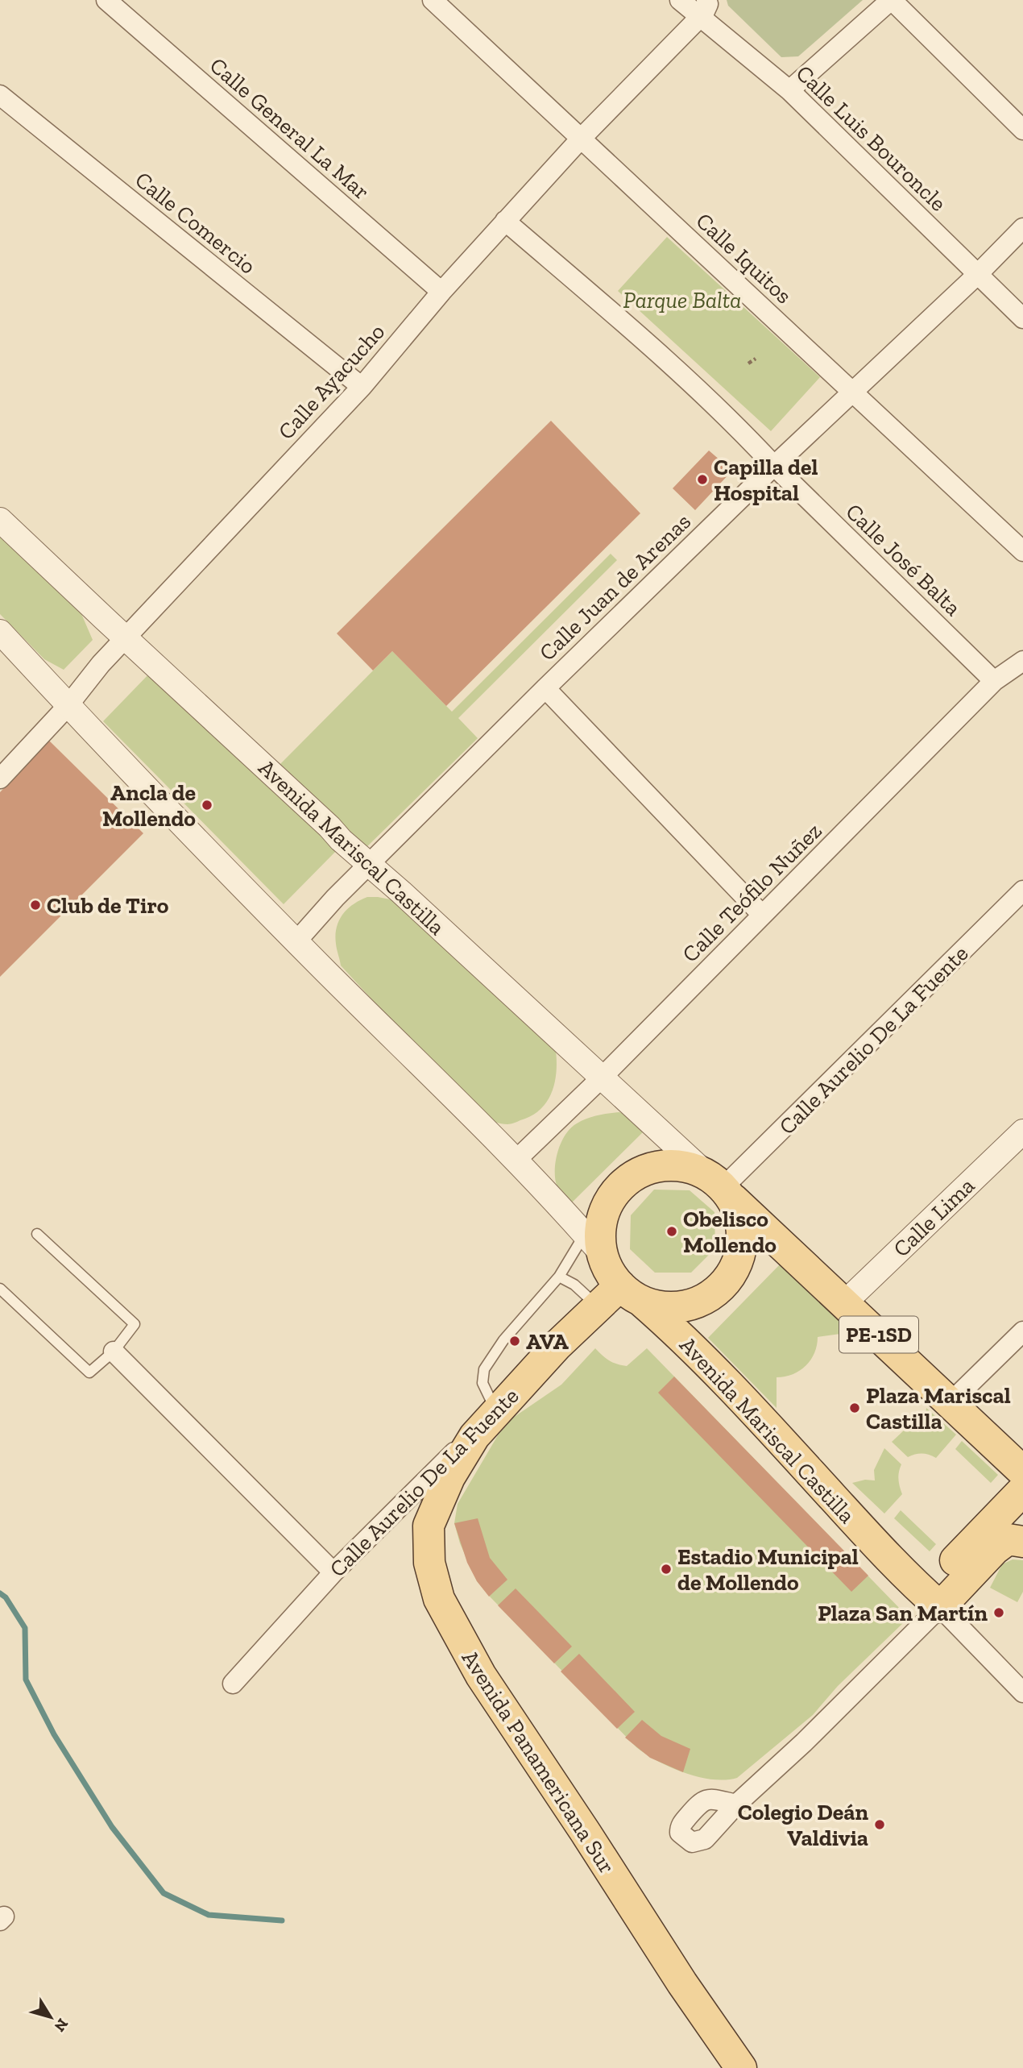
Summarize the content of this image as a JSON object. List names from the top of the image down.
{
  "streets": {
    "main road": [
      "Avenida Mariscal Castilla",
      "Calle Aurelio De La Fuente",
      "PE-1SD",
      "Avenida Panamericana Sur"
    ],
    "street": [
      "Calle General La Mar",
      "Calle Luis Bouroncle",
      "Calle Comercio",
      "Calle Iquitos",
      "Calle Ayacucho",
      "Calle José Balta",
      "Calle Juan de Arenas",
      "Calle Teófilo Nuñez",
      "Calle Lima"
    ]
  },
  "crossings": [
    ["Calle General La Mar", "Calle Ayacucho"],
    ["Calle Luis Bouroncle", "Calle Ayacucho"],
    ["Calle Luis Bouroncle", "Calle Juan de Arenas"],
    ["Calle Comercio", "Calle Ayacucho"],
    ["Calle Iquitos", "Calle Ayacucho"],
    ["Calle Iquitos", "Calle Juan de Arenas"],
    ["Calle Ayacucho", "Calle José Balta"],
    ["Calle Ayacucho", "Avenida Mariscal Castilla"],
    ["Calle José Balta", "Calle Juan de Arenas"],
    ["Calle José Balta", "Calle Teófilo Nuñez"],
    ["Calle Juan de Arenas", "Avenida Mariscal Castilla"],
    ["Avenida Mariscal Castilla", "Calle Teófilo Nuñez"],
    ["Avenida Mariscal Castilla", "Calle Aurelio De La Fuente"],
    ["Avenida Mariscal Castilla", "Calle Lima"],
    ["Calle Aurelio De La Fuente", "Avenida Panamericana Sur"]
  ],
  "parks": ["Parque Balta"],
  "places": [
    "Capilla del Hospital",
    "Ancla de Mollendo",
    "Club de Tiro",
    "Obelisco Mollendo",
    "AVA",
    "Plaza Mariscal Castilla",
    "Estadio Municipal de Mollendo",
    "Plaza San Martín",
    "Colegio Deán Valdivia"
  ],
  "north": "bottom right"
}
